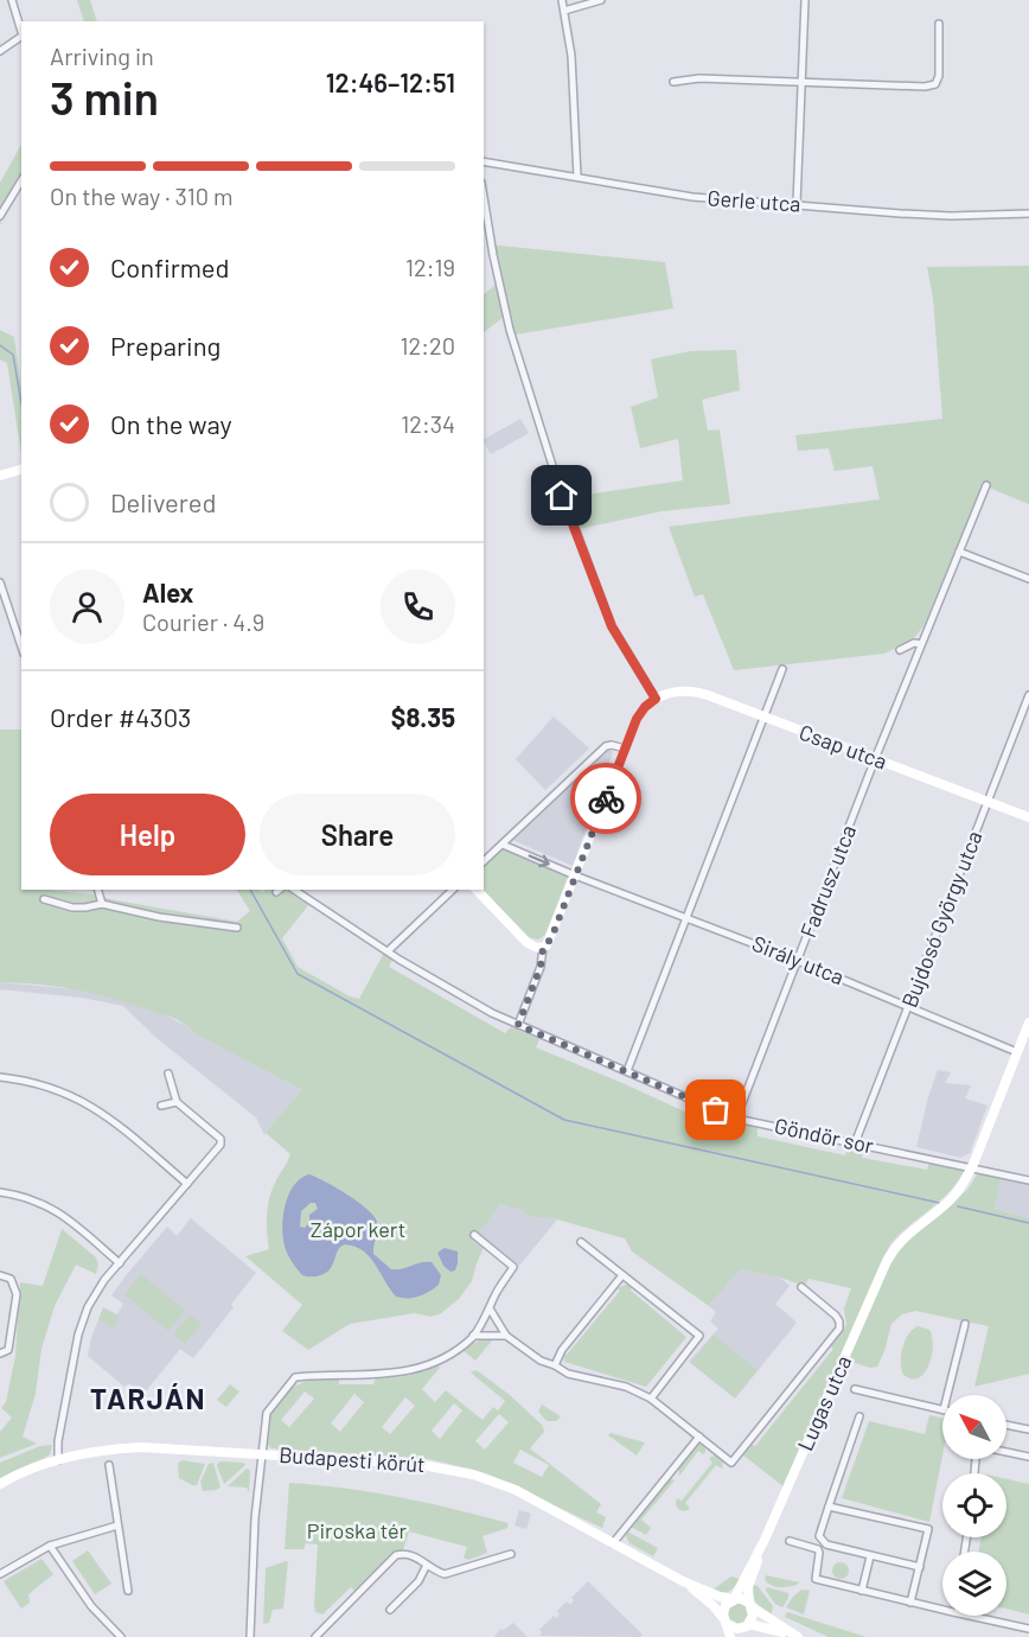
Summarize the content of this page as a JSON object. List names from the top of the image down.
{
  "streets": {
    "street": [
      "Gerle utca",
      "Csap utca",
      "Fadrusz utca",
      "Bujdosó György utca",
      "Sirály utca",
      "Göndör sor",
      "Lugas utca",
      "Budapesti körút"
    ]
  },
  "crossings": [
    ["Csap utca", "Fadrusz utca"],
    ["Csap utca", "Bujdosó György utca"],
    ["Fadrusz utca", "Sirály utca"],
    ["Fadrusz utca", "Göndör sor"],
    ["Bujdosó György utca", "Sirály utca"],
    ["Bujdosó György utca", "Göndör sor"],
    ["Sirály utca", "Lugas utca"],
    ["Göndör sor", "Lugas utca"],
    ["Lugas utca", "Budapesti körút"]
  ],
  "districts": ["TARJÁN"],
  "parks": ["Zápor kert", "Piroska tér"],
  "north": "top left",
  "page": {
    "heading": ["3 min", "Arriving in", "12:46–12:51"],
    "panel": [
      "Alex",
      "Courier · 4.9",
      "Order #4303",
      "$8.35"
    ],
    "bar": "On the way · 310 m",
    "list": [
      ["Confirmed", "12:19"],
      ["Preparing", "12:20"],
      ["On the way", "12:34"],
      "Delivered"
    ],
    "buttons": ["Help", "Share"]
  }
}
